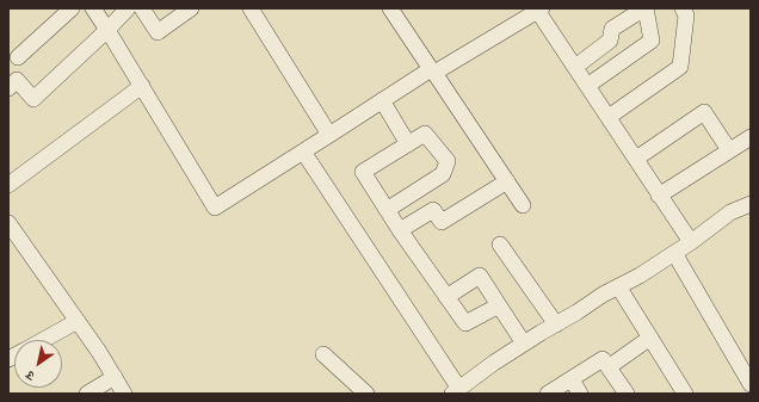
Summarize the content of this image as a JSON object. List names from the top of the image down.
{
  "north": "bottom left"
}
